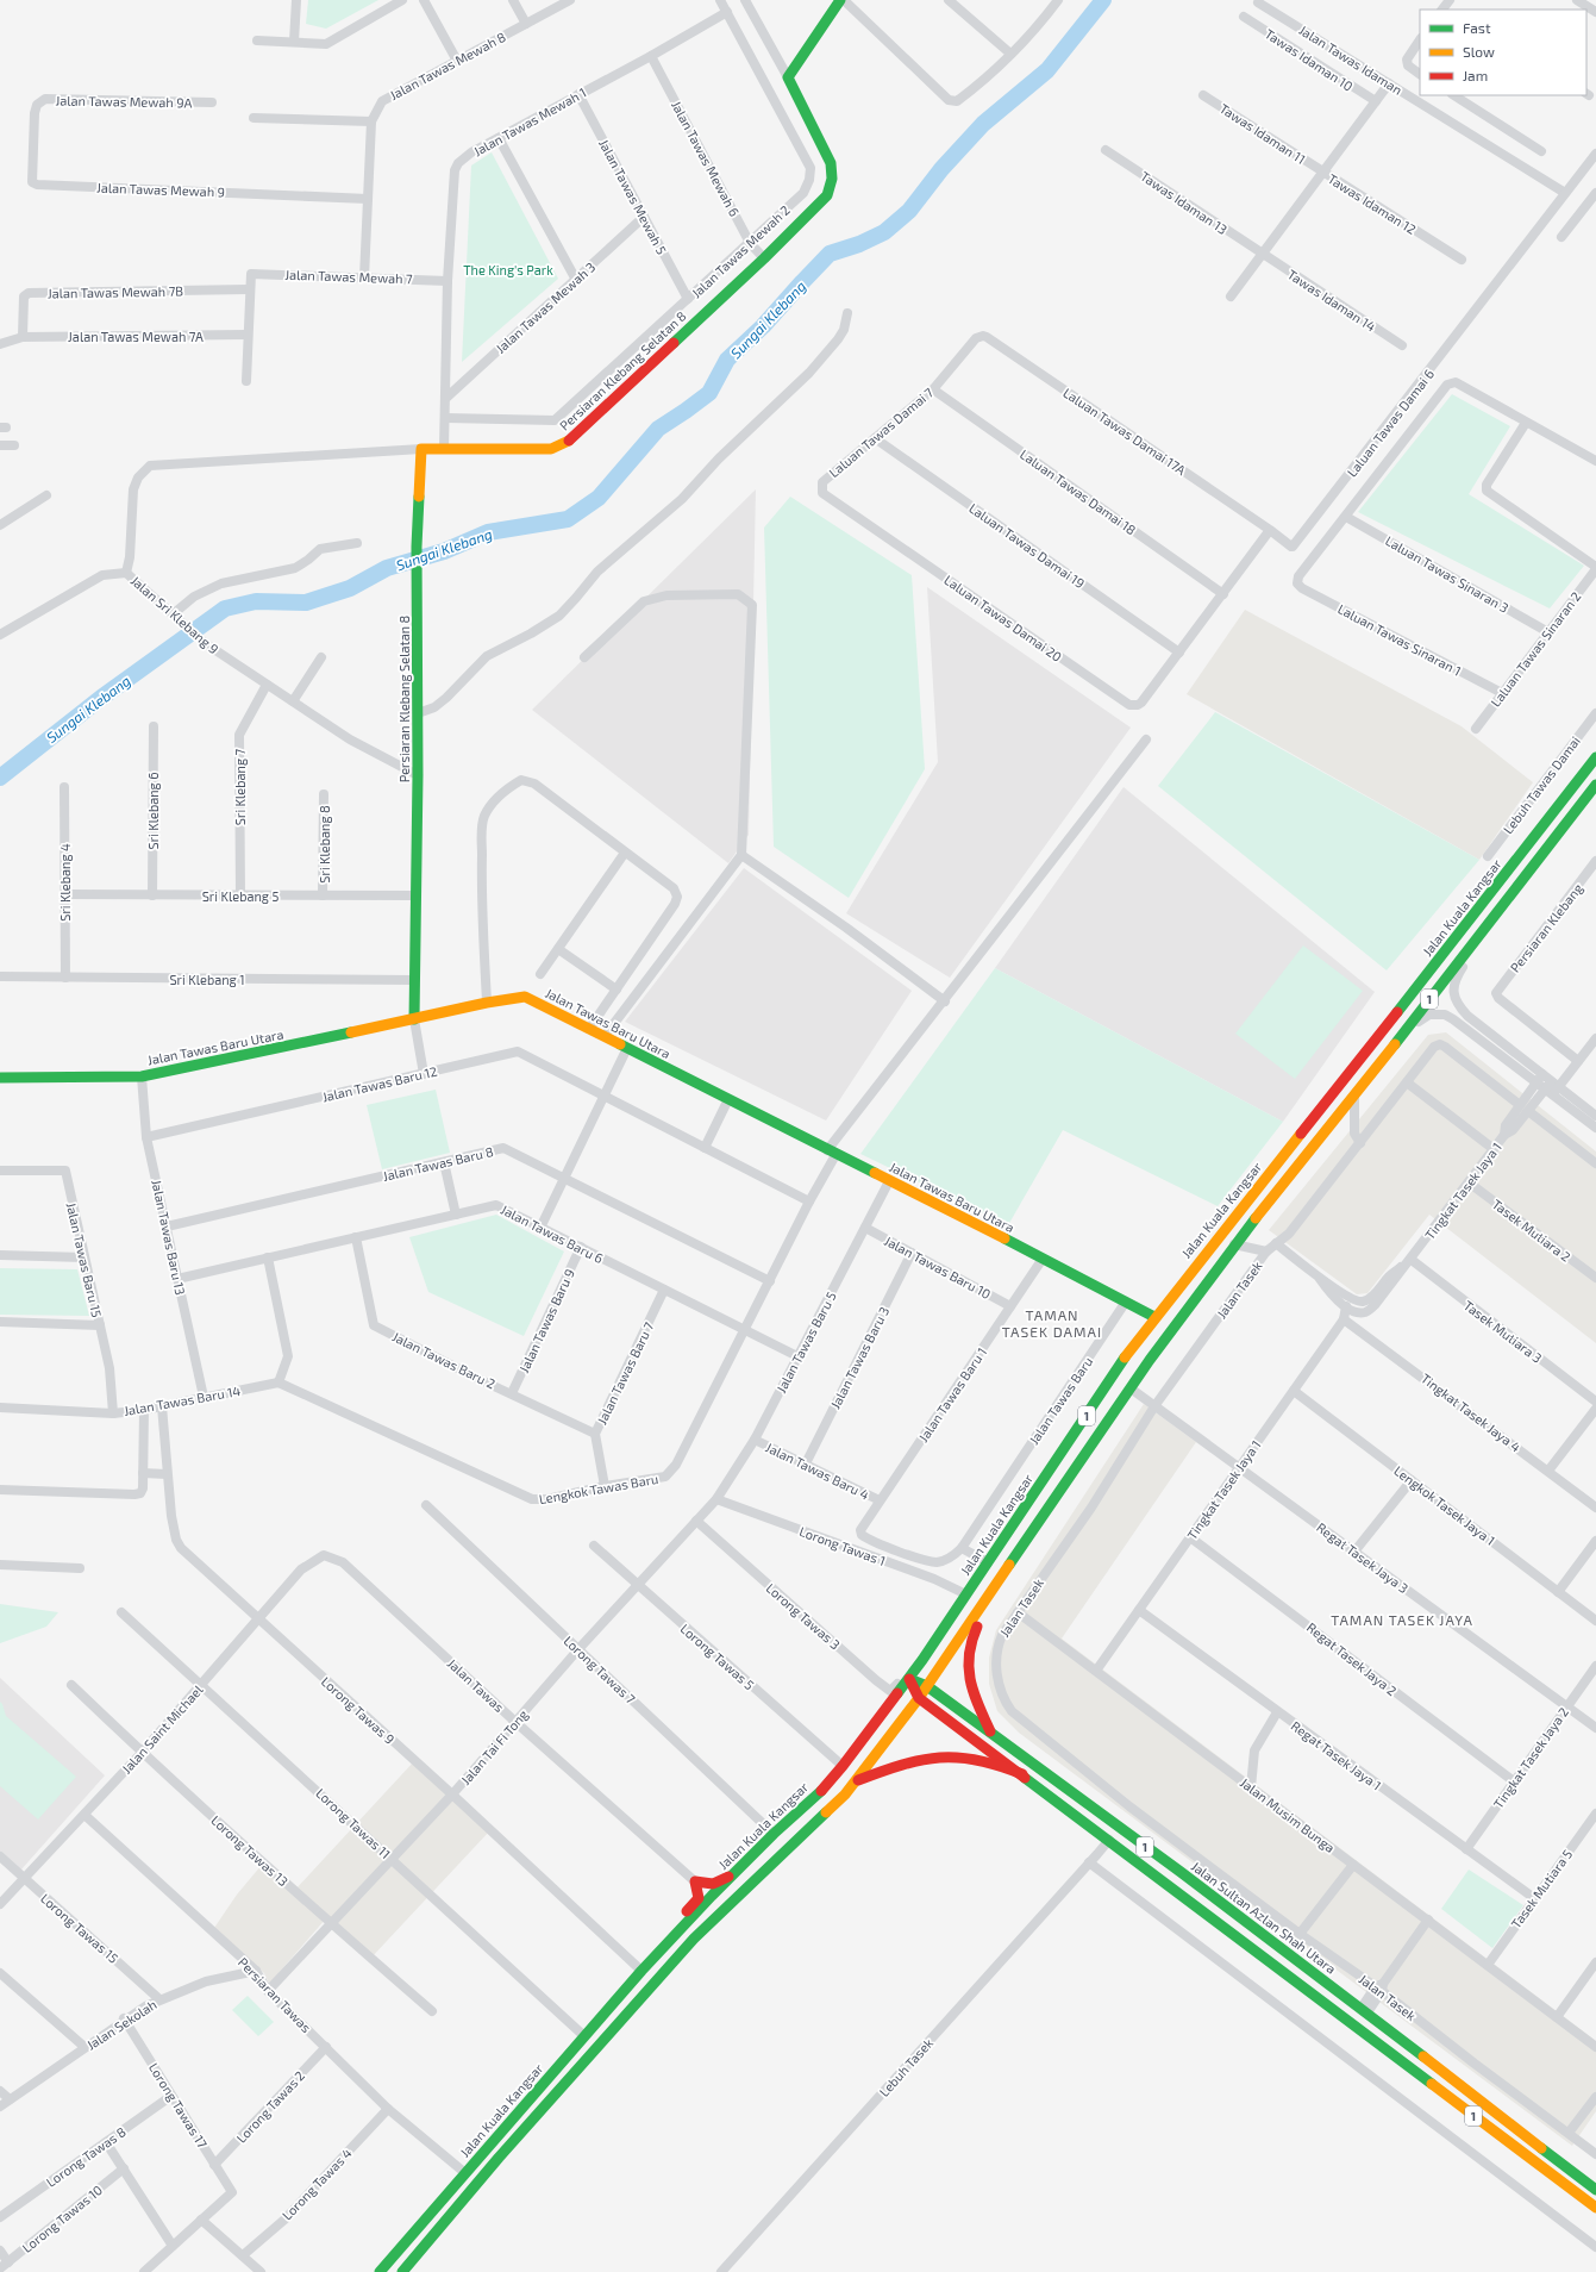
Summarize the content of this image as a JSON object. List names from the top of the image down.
{
  "streets": {
    "main road": [
      "Persiaran Klebang Selatan 8",
      "Jalan Kuala Kangsar",
      "1",
      "Jalan Tawas Baru Utara",
      "Jalan Sultan Azlan Shah Utara"
    ],
    "street": [
      "Tawas Idaman 10",
      "Jalan Tawas Idaman",
      "Jalan Tawas Mewah 8",
      "Jalan Tawas Mewah 9A",
      "Jalan Tawas Mewah 1",
      "Tawas Idaman 11",
      "Jalan Tawas Mewah 6",
      "Jalan Tawas Mewah 9",
      "Jalan Tawas Mewah 5",
      "Tawas Idaman 13",
      "Tawas Idaman 12",
      "Jalan Tawas Mewah 2",
      "Jalan Tawas Mewah 7",
      "Jalan Tawas Mewah 7B",
      "Tawas Idaman 14",
      "Jalan Tawas Mewah 3",
      "Jalan Tawas Mewah 7A",
      "Laluan Tawas Damai 6",
      "Laluan Tawas Damai 17A",
      "Laluan Tawas Damai 7",
      "Laluan Tawas Damai 18",
      "Laluan Tawas Damai 19",
      "Laluan Tawas Sinaran 3",
      "Jalan Sri Klebang 9",
      "Laluan Tawas Damai 20",
      "Laluan Tawas Sinaran 1",
      "Laluan Tawas Sinaran 2",
      "Lebuh Tawas Damai",
      "Sri Klebang 7",
      "Sri Klebang 6",
      "Sri Klebang 8",
      "Sri Klebang 4",
      "Sri Klebang 5",
      "Persiaran Klebang",
      "Sri Klebang 1",
      "Jalan Tawas Baru 12",
      "Jalan Tawas Baru 8",
      "Tingkat Tasek Jaya 1",
      "Tasek Mutiara 2",
      "Jalan Tawas Baru 6",
      "Jalan Tawas Baru 13",
      "Jalan Tawas Baru 15",
      "Jalan Tawas Baru 10",
      "Jalan Tasek",
      "Jalan Tawas Baru 9",
      "Tasek Mutiara 3",
      "Jalan Tawas Baru 5",
      "Jalan Tawas Baru 3",
      "Jalan Tawas Baru 2",
      "Jalan Tawas Baru 7",
      "Jalan Tawas Baru 1",
      "Jalan Tawas Baru 14",
      "Jalan Tawas Baru",
      "Tingkat Tasek Jaya 4",
      "Jalan Tawas Baru 4",
      "Lengkok Tawas Baru",
      "Lengkok Tasek Jaya 1",
      "Lorong Tawas 1",
      "Regat Tasek Jaya 3",
      "Lorong Tawas 3",
      "Lorong Tawas 5",
      "Regat Tasek Jaya 2",
      "Lorong Tawas 7",
      "Jalan Tawas",
      "Lorong Tawas 9",
      "Jalan Saint Michael",
      "Jalan Tai Fi Tong",
      "Regat Tasek Jaya 1",
      "Tingkat Tasek Jaya 2",
      "Jalan Musim Bunga",
      "Lorong Tawas 11",
      "Lorong Tawas 13",
      "Tasek Mutiara 5",
      "Lorong Tawas 15",
      "Persiaran Tawas",
      "Jalan Sekolah",
      "Lebuh Tasek",
      "Lorong Tawas 17",
      "Lorong Tawas 2",
      "Lorong Tawas 8",
      "Lorong Tawas 4",
      "Lorong Tawas 10"
    ]
  },
  "crossings": [
    ["Jalan Tawas Idaman", "Laluan Tawas Damai 6"],
    ["Jalan Tawas Mewah 8", "Jalan Tawas Mewah 9"],
    ["Jalan Tawas Mewah 8", "Jalan Tawas Mewah 7"],
    ["Jalan Tawas Mewah 9A", "Jalan Tawas Mewah 9"],
    ["Jalan Tawas Mewah 1", "Jalan Tawas Mewah 6"],
    ["Jalan Tawas Mewah 1", "Jalan Tawas Mewah 5"],
    ["Jalan Tawas Mewah 1", "Jalan Tawas Mewah 2"],
    ["Jalan Tawas Mewah 1", "Jalan Tawas Mewah 7"],
    ["Jalan Tawas Mewah 1", "Jalan Tawas Mewah 3"],
    ["Jalan Tawas Mewah 1", "Persiaran Klebang Selatan 8"],
    ["Tawas Idaman 11", "Tawas Idaman 12"],
    ["Jalan Tawas Mewah 6", "Jalan Tawas Mewah 2"],
    ["Jalan Tawas Mewah 6", "Persiaran Klebang Selatan 8"],
    ["Jalan Tawas Mewah 5", "Jalan Tawas Mewah 2"],
    ["Jalan Tawas Mewah 5", "Jalan Tawas Mewah 3"],
    ["Tawas Idaman 13", "Tawas Idaman 12"],
    ["Tawas Idaman 13", "Tawas Idaman 14"],
    ["Tawas Idaman 12", "Tawas Idaman 14"],
    ["Jalan Tawas Mewah 7", "Jalan Tawas Mewah 7B"],
    ["Jalan Tawas Mewah 7B", "Jalan Tawas Mewah 7A"],
    ["Persiaran Klebang Selatan 8", "Jalan Sri Klebang 9"],
    ["Persiaran Klebang Selatan 8", "Sri Klebang 5"],
    ["Persiaran Klebang Selatan 8", "Sri Klebang 1"],
    ["Persiaran Klebang Selatan 8", "Jalan Tawas Baru Utara"],
    ["Laluan Tawas Damai 6", "Laluan Tawas Damai 17A"],
    ["Laluan Tawas Damai 17A", "Laluan Tawas Damai 7"],
    ["Laluan Tawas Damai 7", "Laluan Tawas Damai 18"],
    ["Laluan Tawas Damai 7", "Laluan Tawas Damai 19"],
    ["Laluan Tawas Damai 7", "Laluan Tawas Damai 20"],
    ["Laluan Tawas Damai 19", "Laluan Tawas Damai 20"],
    ["Laluan Tawas Sinaran 3", "Laluan Tawas Sinaran 1"],
    ["Laluan Tawas Sinaran 3", "Laluan Tawas Sinaran 2"],
    ["Jalan Sri Klebang 9", "Sri Klebang 7"],
    ["Laluan Tawas Sinaran 1", "Laluan Tawas Sinaran 2"],
    ["Sri Klebang 7", "Sri Klebang 5"],
    ["Sri Klebang 6", "Sri Klebang 5"],
    ["Sri Klebang 8", "Sri Klebang 5"],
    ["Sri Klebang 4", "Sri Klebang 5"],
    ["Sri Klebang 4", "Sri Klebang 1"],
    ["Jalan Kuala Kangsar", "1"],
    ["Jalan Kuala Kangsar", "Jalan Tawas Baru Utara"],
    ["Jalan Kuala Kangsar", "Lorong Tawas 1"],
    ["Jalan Kuala Kangsar", "Lorong Tawas 3"],
    ["Jalan Kuala Kangsar", "Lorong Tawas 5"],
    ["Jalan Kuala Kangsar", "Lorong Tawas 7"],
    ["Jalan Kuala Kangsar", "Jalan Tawas"],
    ["Jalan Kuala Kangsar", "Lorong Tawas 9"],
    ["Jalan Kuala Kangsar", "Lorong Tawas 11"],
    ["Jalan Kuala Kangsar", "Jalan Sultan Azlan Shah Utara"],
    ["Jalan Kuala Kangsar", "Persiaran Tawas"],
    ["1", "Regat Tasek Jaya 3"],
    ["1", "Lorong Tawas 3"],
    ["1", "Jalan Sultan Azlan Shah Utara"],
    ["1", "Lebuh Tasek"],
    ["Jalan Tawas Baru Utara", "Jalan Tawas Baru 13"],
    ["Jalan Tawas Baru Utara", "Jalan Tawas Baru 5"],
    ["Jalan Tawas Baru Utara", "Jalan Tawas Baru 1"],
    ["Jalan Tawas Baru Utara", "Jalan Tawas Baru"],
    ["Jalan Tawas Baru Utara", "Lengkok Tawas Baru"],
    ["Jalan Tawas Baru 12", "Jalan Tawas Baru 13"],
    ["Jalan Tawas Baru 12", "Lengkok Tawas Baru"],
    ["Jalan Tawas Baru 8", "Jalan Tawas Baru 13"],
    ["Jalan Tawas Baru 8", "Lengkok Tawas Baru"],
    ["Tingkat Tasek Jaya 1", "Tasek Mutiara 2"],
    ["Tingkat Tasek Jaya 1", "Jalan Tasek"],
    ["Tingkat Tasek Jaya 1", "Tasek Mutiara 3"],
    ["Tingkat Tasek Jaya 1", "Tingkat Tasek Jaya 4"],
    ["Tingkat Tasek Jaya 1", "Lengkok Tasek Jaya 1"],
    ["Tingkat Tasek Jaya 1", "Regat Tasek Jaya 3"],
    ["Tingkat Tasek Jaya 1", "Regat Tasek Jaya 2"],
    ["Tingkat Tasek Jaya 1", "Regat Tasek Jaya 1"],
    ["Tingkat Tasek Jaya 1", "Jalan Musim Bunga"],
    ["Jalan Tawas Baru 6", "Jalan Tawas Baru 13"],
    ["Jalan Tawas Baru 6", "Jalan Tawas Baru 9"],
    ["Jalan Tawas Baru 6", "Jalan Tawas Baru 5"],
    ["Jalan Tawas Baru 6", "Jalan Tawas Baru 2"],
    ["Jalan Tawas Baru 6", "Jalan Tawas Baru 7"],
    ["Jalan Tawas Baru 6", "Lengkok Tawas Baru"],
    ["Jalan Tawas Baru 13", "Jalan Tawas Baru 14"],
    ["Jalan Tawas Baru 15", "Jalan Tawas Baru 14"],
    ["Jalan Tawas Baru 10", "Jalan Tawas Baru 5"],
    ["Jalan Tawas Baru 10", "Jalan Tawas Baru 3"],
    ["Jalan Tawas Baru 10", "Jalan Tawas Baru 1"],
    ["Jalan Tasek", "Regat Tasek Jaya 3"],
    ["Jalan Tasek", "Jalan Musim Bunga"],
    ["Jalan Tawas Baru 9", "Jalan Tawas Baru 2"],
    ["Jalan Tawas Baru 5", "Jalan Tawas Baru 4"],
    ["Jalan Tawas Baru 5", "Lorong Tawas 1"],
    ["Jalan Tawas Baru 5", "Jalan Tai Fi Tong"],
    ["Jalan Tawas Baru 3", "Jalan Tawas Baru 4"],
    ["Jalan Tawas Baru 2", "Jalan Tawas Baru 7"],
    ["Jalan Tawas Baru 7", "Lengkok Tawas Baru"],
    ["Jalan Tawas Baru 1", "Jalan Tawas Baru"],
    ["Jalan Tawas Baru 1", "Jalan Tawas Baru 4"],
    ["Jalan Tawas Baru 14", "Lengkok Tawas Baru"],
    ["Jalan Tawas Baru 14", "Lorong Tawas 9"],
    ["Lorong Tawas 1", "Jalan Tai Fi Tong"],
    ["Regat Tasek Jaya 3", "Tingkat Tasek Jaya 2"],
    ["Lorong Tawas 3", "Jalan Tai Fi Tong"],
    ["Lorong Tawas 3", "Jalan Sultan Azlan Shah Utara"],
    ["Lorong Tawas 5", "Jalan Tai Fi Tong"],
    ["Regat Tasek Jaya 2", "Tingkat Tasek Jaya 2"],
    ["Lorong Tawas 7", "Jalan Tai Fi Tong"],
    ["Jalan Tawas", "Jalan Saint Michael"],
    ["Jalan Tawas", "Jalan Tai Fi Tong"],
    ["Lorong Tawas 9", "Jalan Saint Michael"],
    ["Lorong Tawas 9", "Jalan Tai Fi Tong"],
    ["Jalan Saint Michael", "Lorong Tawas 11"],
    ["Jalan Saint Michael", "Lorong Tawas 13"],
    ["Jalan Saint Michael", "Lorong Tawas 15"],
    ["Jalan Saint Michael", "Persiaran Tawas"],
    ["Jalan Tai Fi Tong", "Lorong Tawas 11"],
    ["Jalan Tai Fi Tong", "Lorong Tawas 13"],
    ["Jalan Tai Fi Tong", "Persiaran Tawas"],
    ["Regat Tasek Jaya 1", "Tingkat Tasek Jaya 2"],
    ["Regat Tasek Jaya 1", "Tasek Mutiara 5"],
    ["Jalan Musim Bunga", "Tasek Mutiara 5"],
    ["Lorong Tawas 15", "Jalan Sekolah"],
    ["Persiaran Tawas", "Jalan Sekolah"],
    ["Persiaran Tawas", "Lorong Tawas 2"],
    ["Persiaran Tawas", "Lorong Tawas 4"],
    ["Jalan Sekolah", "Lorong Tawas 17"],
    ["Lorong Tawas 17", "Lorong Tawas 2"],
    ["Lorong Tawas 17", "Lorong Tawas 8"]
  ],
  "districts": ["TAMAN TASEK DAMAI", "TAMAN TASEK JAYA"],
  "water": ["Sungai Klebang"],
  "parks": ["The King's Park"],
  "legend": ["Fast", "Slow", "Jam"]
}
